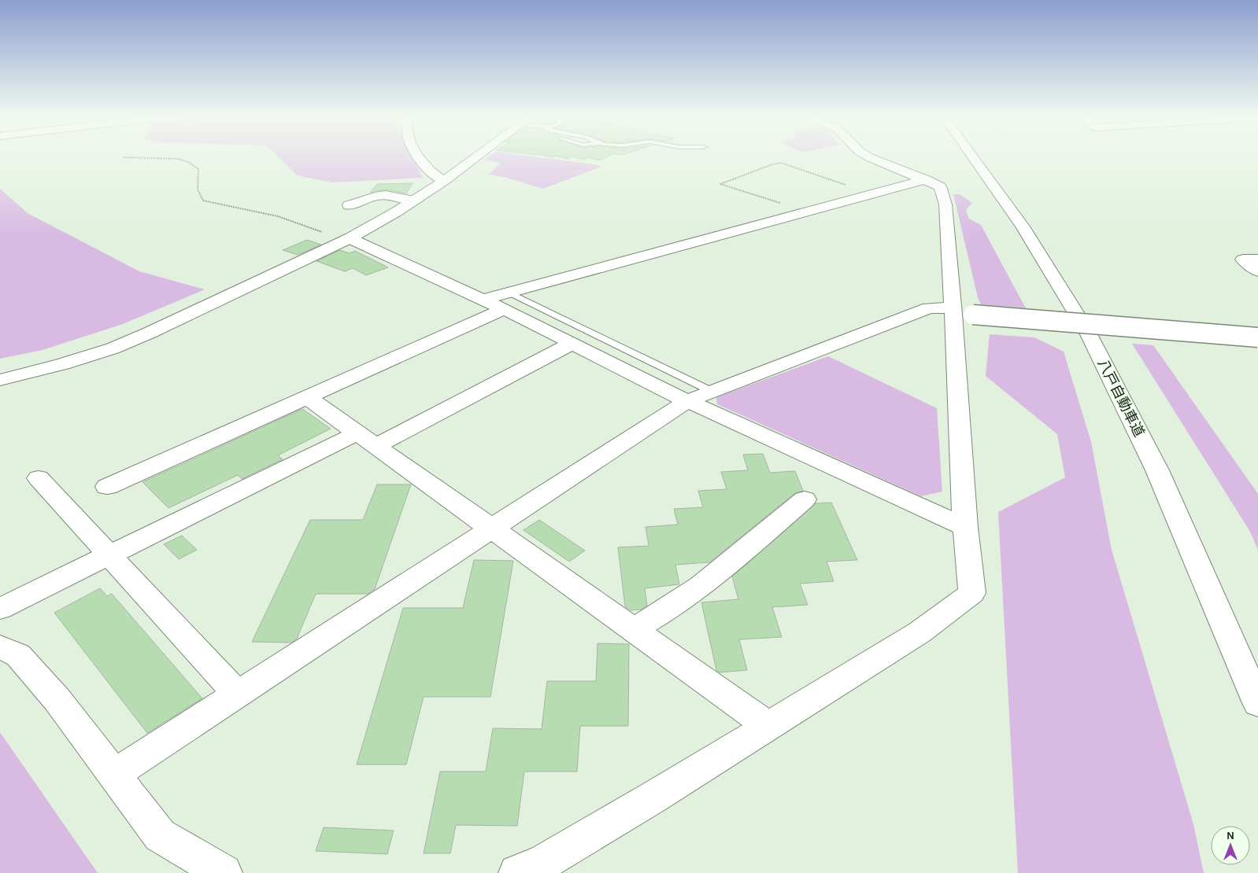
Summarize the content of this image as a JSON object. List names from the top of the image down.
{
  "streets": {
    "main road": ["八戸自動車道"]
  },
  "north": "top"
}
